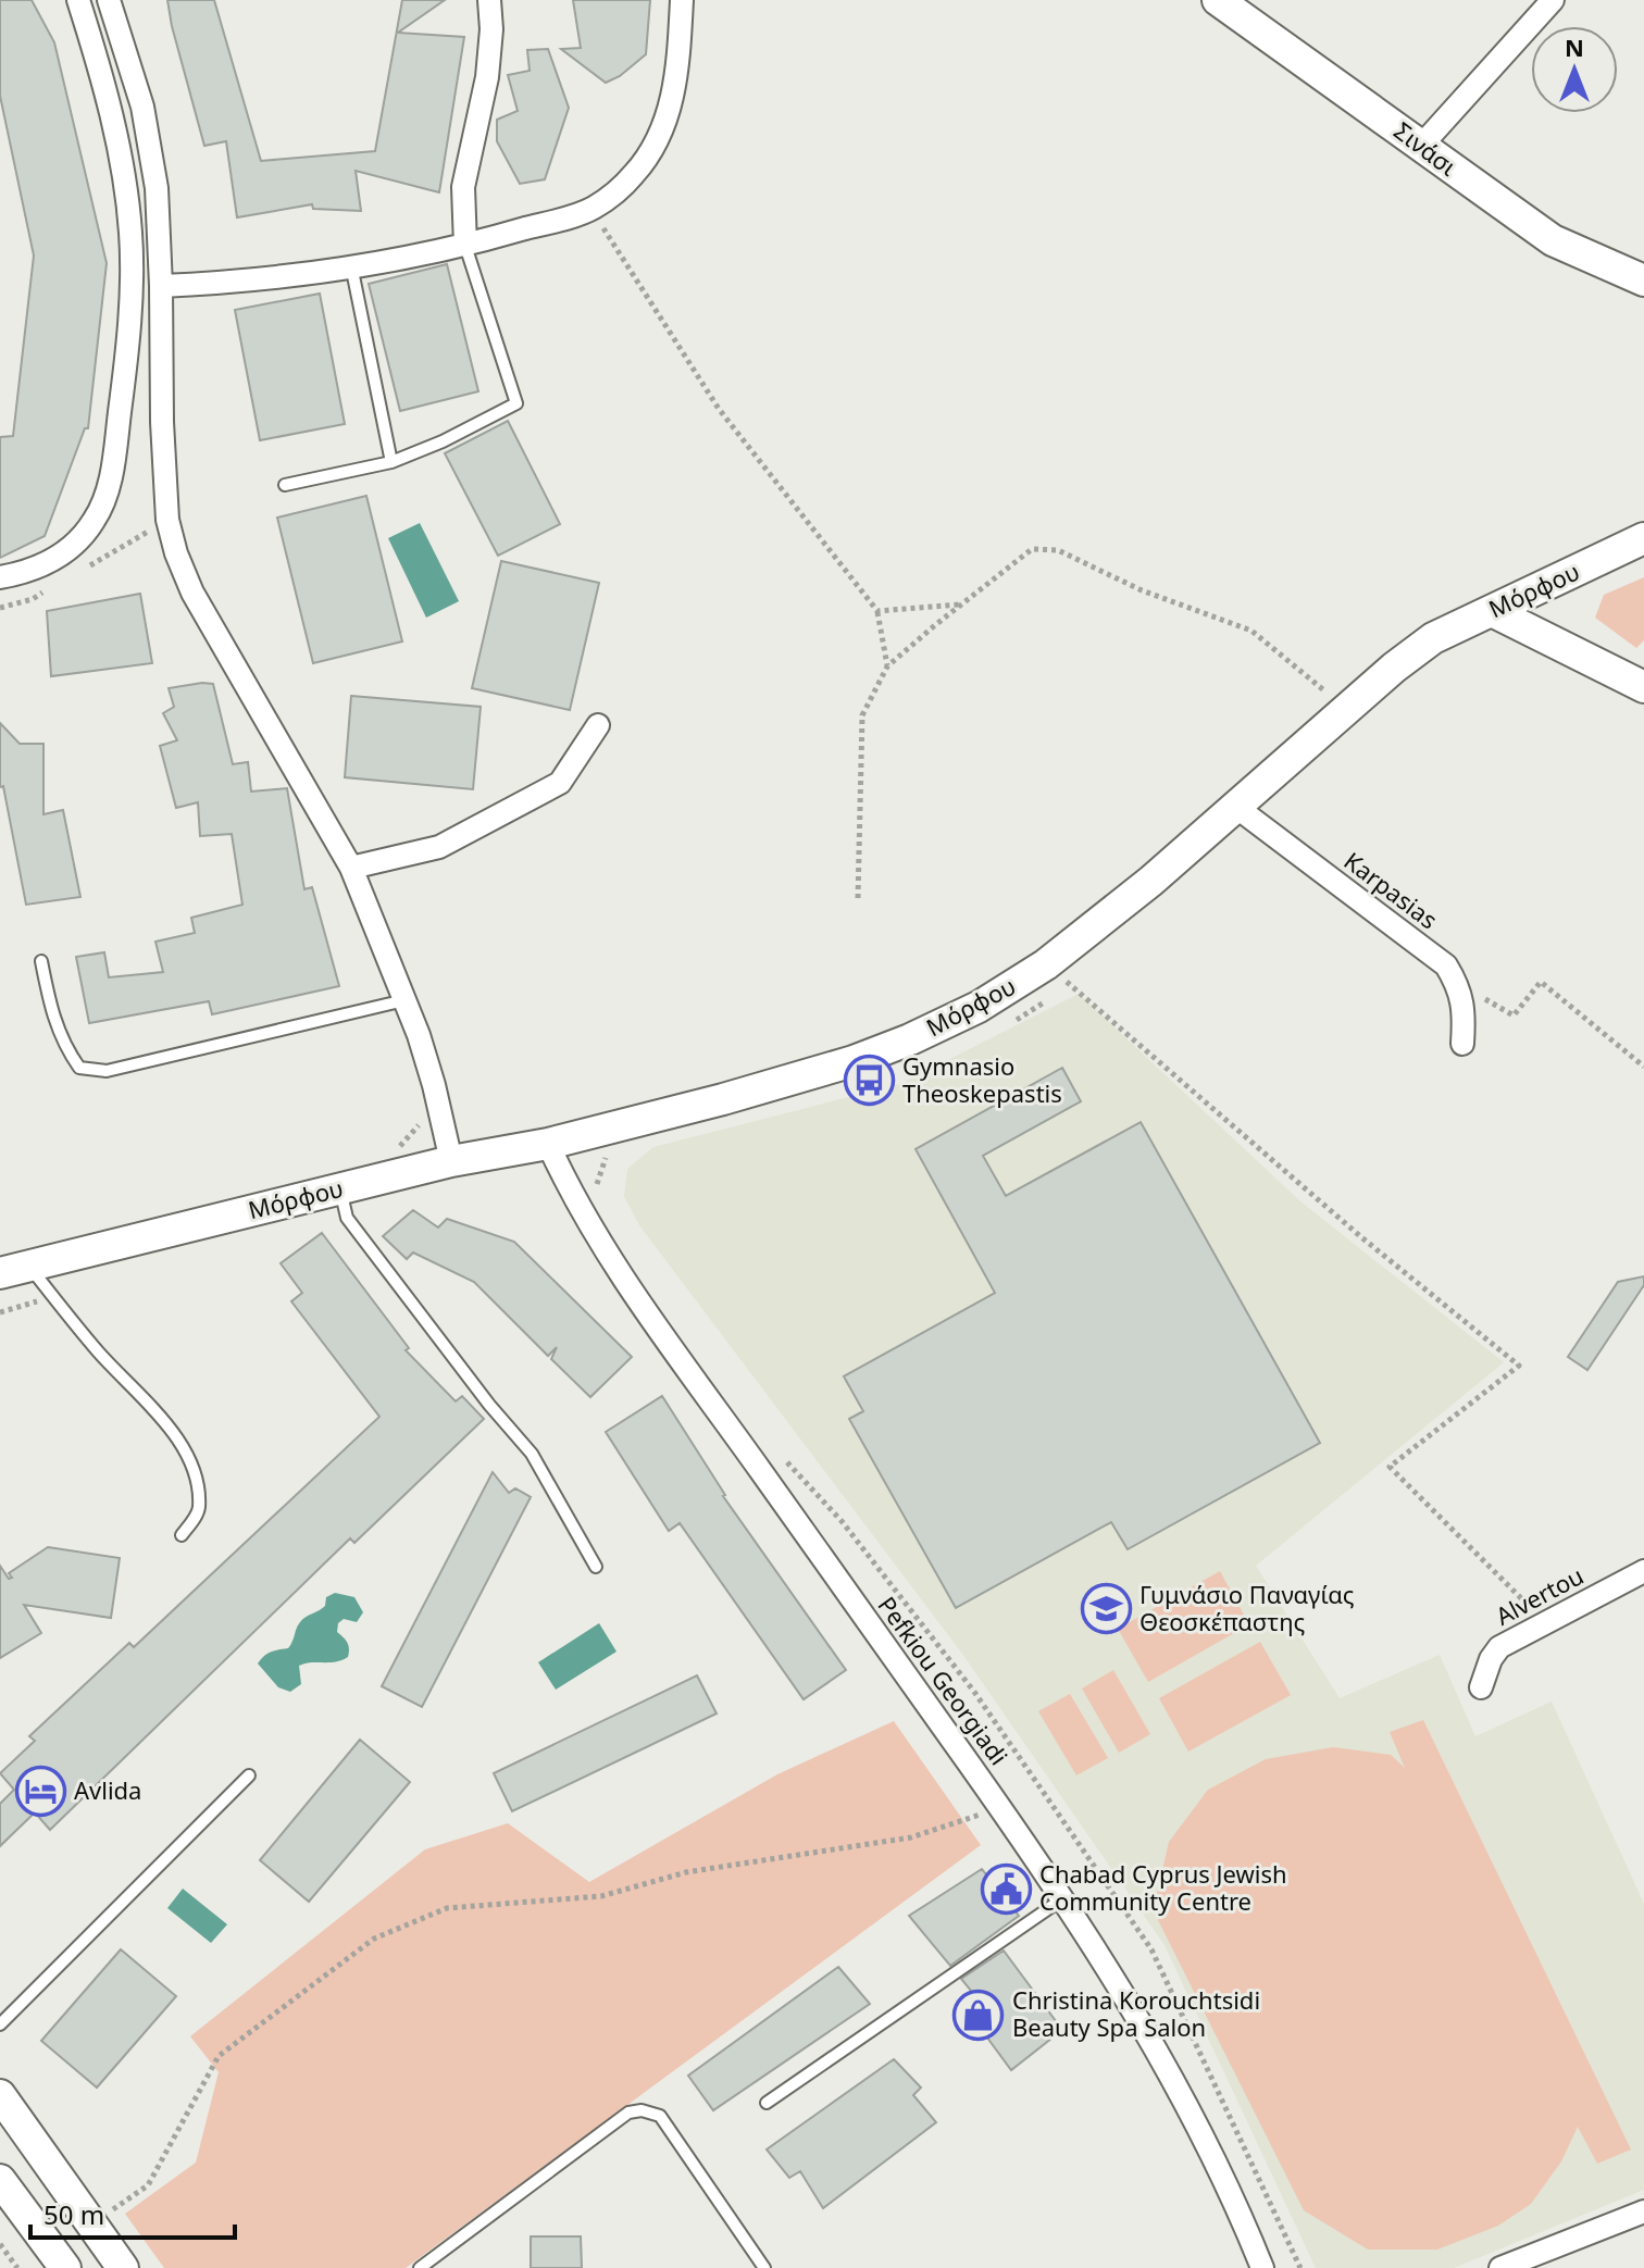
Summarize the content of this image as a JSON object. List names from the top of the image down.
{
  "streets": {
    "street": [
      "Σινάσι",
      "Μόρφου",
      "Karpasias",
      "Alvertou",
      "Pefkiou Georgiadi"
    ]
  },
  "crossings": [
    ["Μόρφου", "Karpasias"],
    ["Μόρφου", "Pefkiou Georgiadi"]
  ],
  "places": {
    "bus stop": ["Gymnasio Theoskepastis"],
    "school or university": ["Γυμνάσιο Παναγίας Θεοσκέπαστης"],
    "hotel": ["Avlida"],
    "public building": ["Chabad Cyprus Jewish Community Centre"],
    "shop": ["Christina Korouchtsidi Beauty Spa Salon"]
  },
  "scale_bar": "50 m",
  "north": "top"
}
